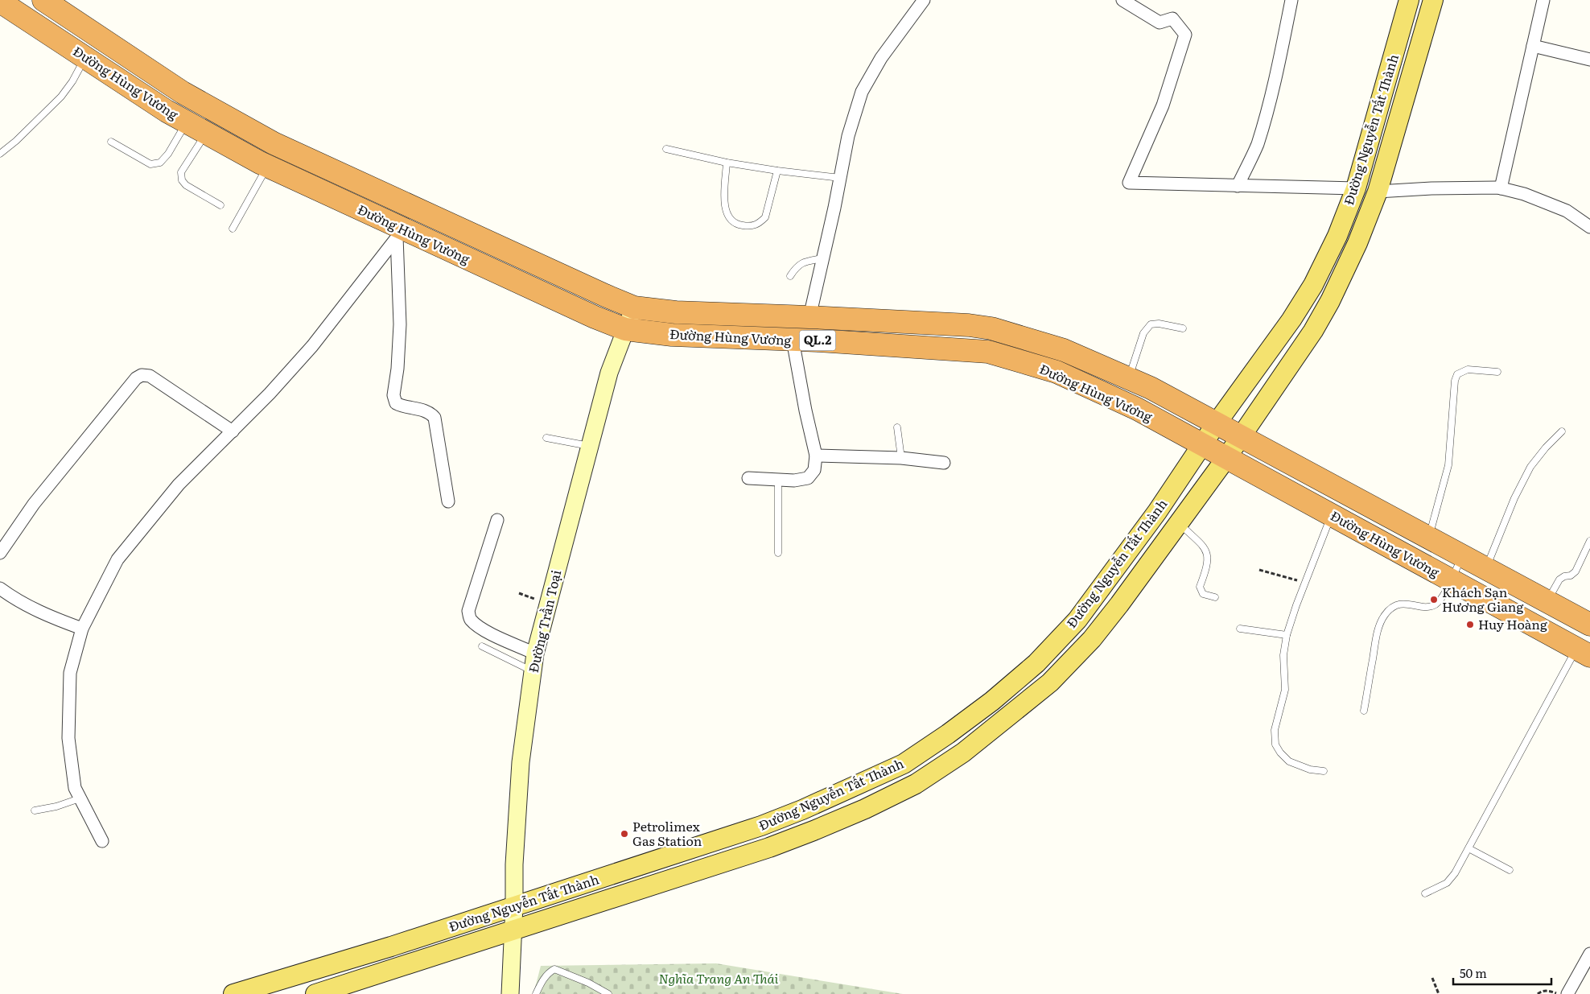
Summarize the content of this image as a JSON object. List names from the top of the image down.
{
  "streets": {
    "highway": ["Đường Hùng Vương", "QL.2"],
    "main road": ["Đường Nguyễn Tất Thành"],
    "street": ["Đường Trần Toại"]
  },
  "crossings": [
    ["Đường Hùng Vương", "Đường Nguyễn Tất Thành"],
    ["Đường Hùng Vương", "Đường Trần Toại"],
    ["Đường Nguyễn Tất Thành", "Đường Trần Toại"]
  ],
  "parks": ["Nghĩa Trang An Thái"],
  "places": ["Khách Sạn Hương Giang", "Huy Hoàng", "Petrolimex Gas Station"],
  "scale_bar": "50 m"
}
